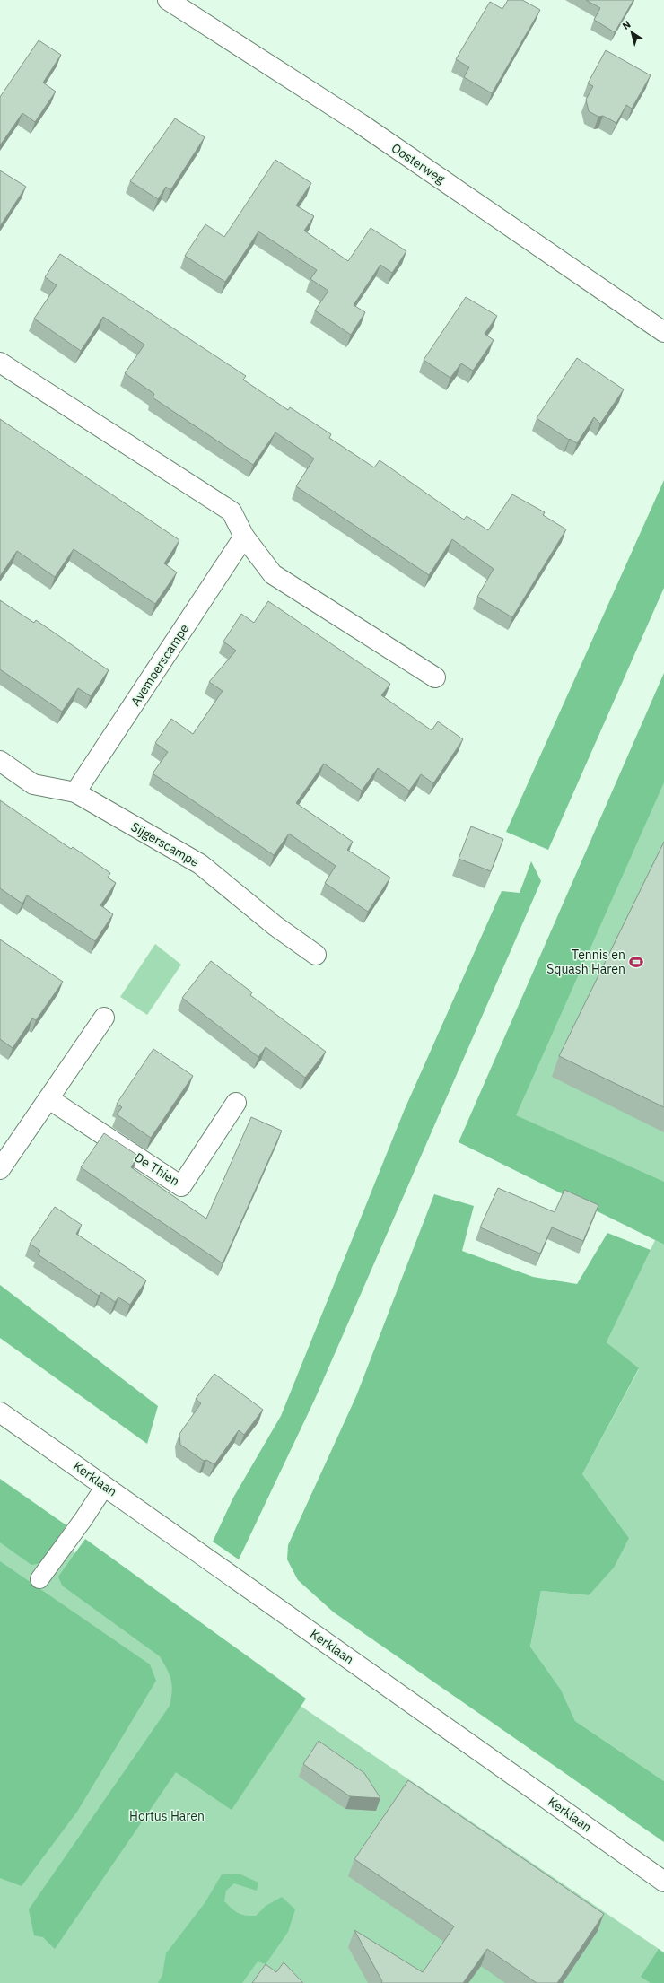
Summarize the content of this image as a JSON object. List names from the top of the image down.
{
  "streets": {
    "street": [
      "Oosterweg",
      "Avemoerscampe",
      "Sijgerscampe",
      "De Thien",
      "Kerklaan"
    ]
  },
  "crossings": [
    ["Avemoerscampe", "Sijgerscampe"]
  ],
  "parks": ["Hortus Haren"],
  "places": {
    "sports": ["Tennis en Squash Haren"]
  },
  "north": "top left"
}
